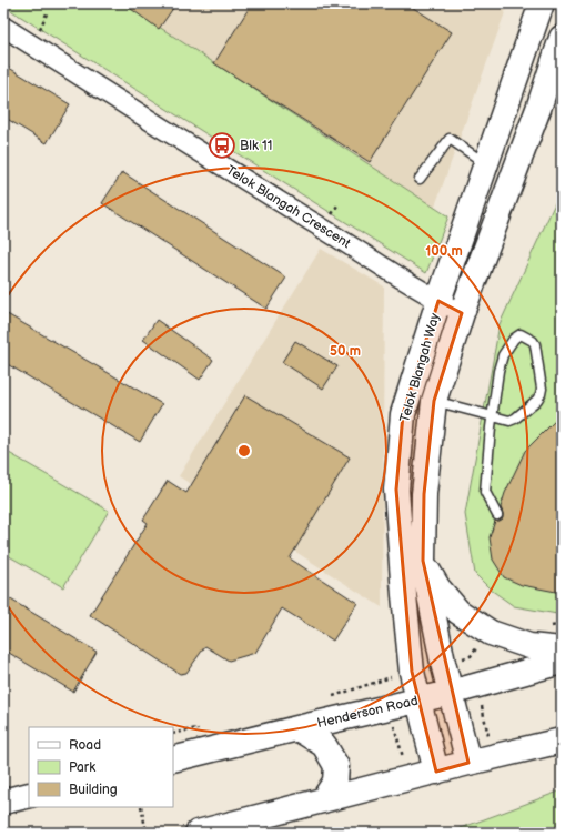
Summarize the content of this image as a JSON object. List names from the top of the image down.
{
  "streets": {
    "main road": ["Telok Blangah Way", "Henderson Road"],
    "street": ["Telok Blangah Crescent"]
  },
  "crossings": [
    ["Telok Blangah Crescent", "Telok Blangah Way"],
    ["Telok Blangah Way", "Henderson Road"]
  ],
  "places": {
    "bus stop": ["Blk 11"]
  },
  "legend": ["Road", "Park", "Building"],
  "rings": ["100 m", "50 m"]
}
